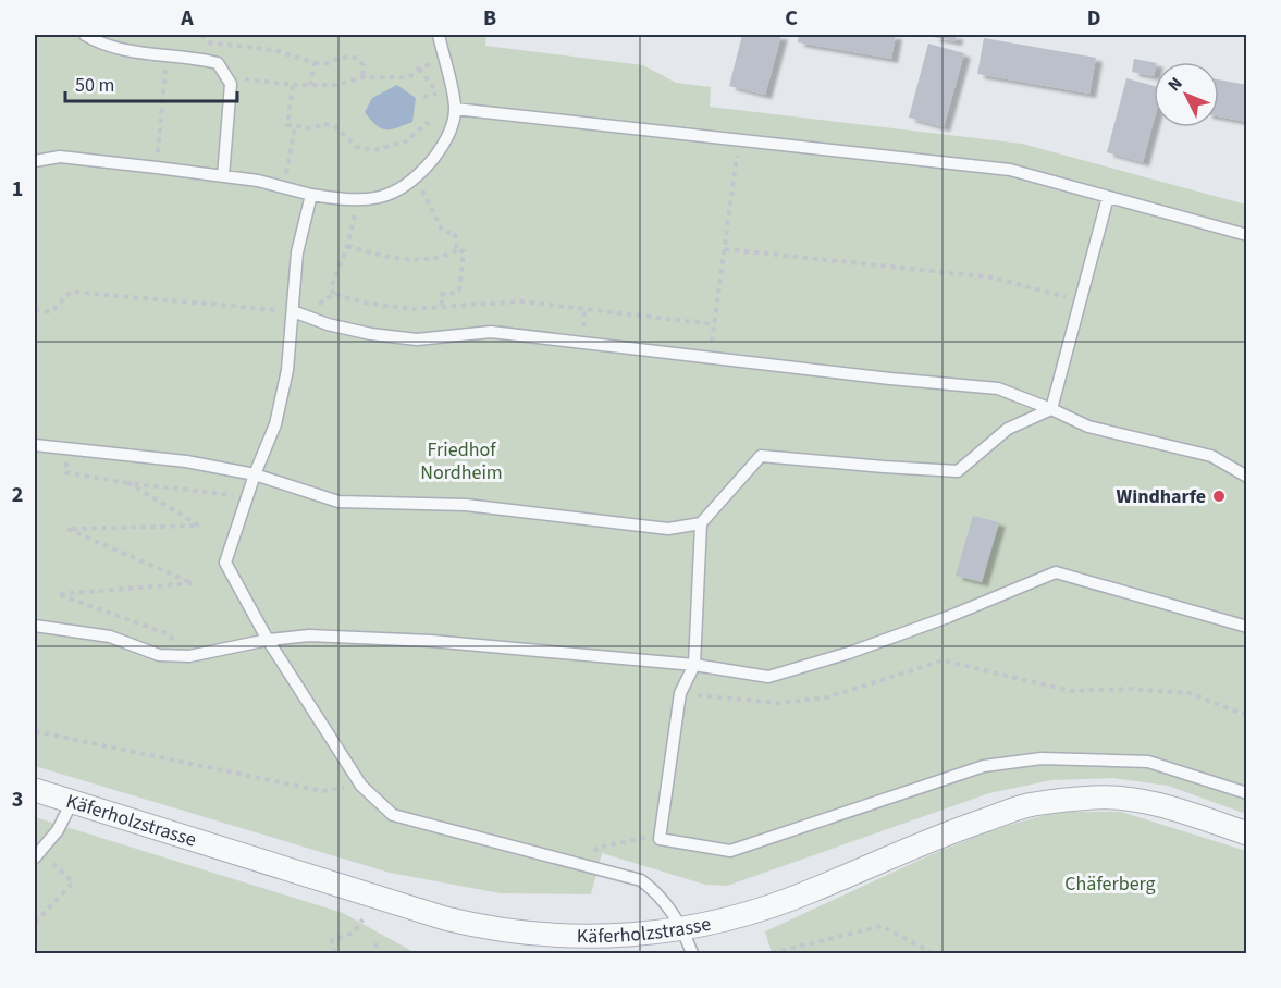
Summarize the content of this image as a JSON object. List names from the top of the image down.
{
  "streets": {
    "street": ["Käferholzstrasse"]
  },
  "parks": ["Friedhof Nordheim", "Chäferberg"],
  "places": ["Windharfe"],
  "scale_bar": "50 m",
  "north": "top left",
  "grid": {
    "columns": [
      "A",
      "B",
      "C",
      "D"
    ],
    "rows": ["1", "2", "3"]
  }
}
